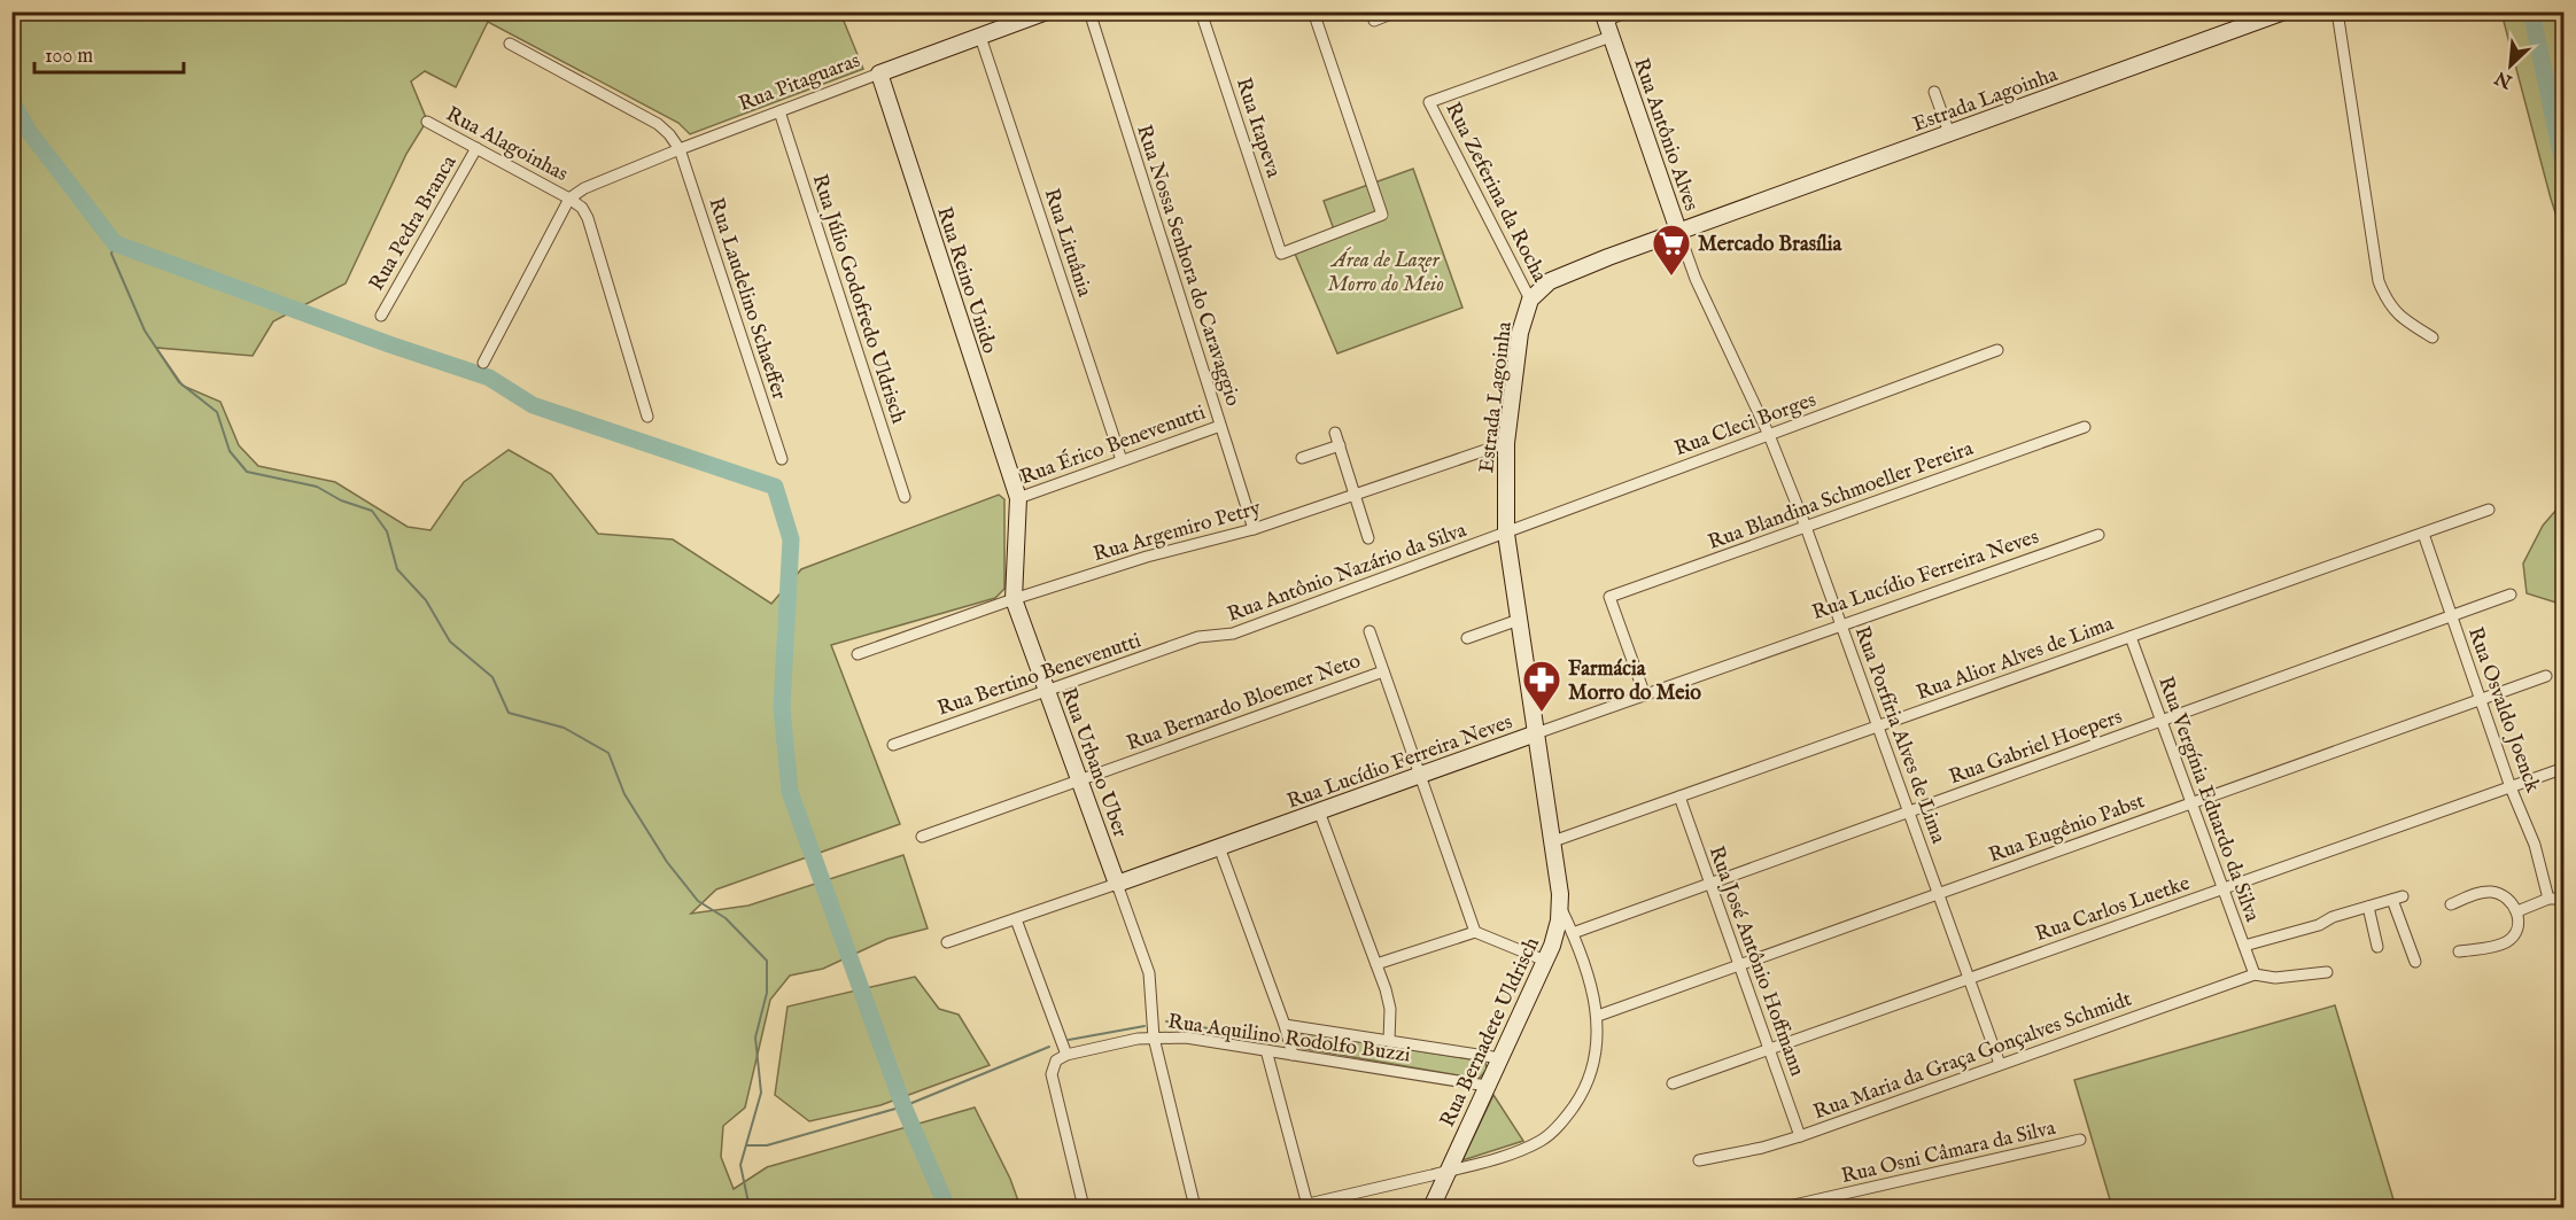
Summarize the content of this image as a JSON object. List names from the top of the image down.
{
  "streets": {
    "main road": [
      "Rua Pitaguaras",
      "Estrada Lagoinha",
      "Rua Antônio Alves",
      "Rua Reino Unido",
      "Rua Lucídio Ferreira Neves",
      "Rua Urbano Uber",
      "Rua Bernadete Uldrisch"
    ],
    "street": [
      "Rua Itapeva",
      "Rua Alagoinhas",
      "Rua Zeferina da Rocha",
      "Rua Pedra Branca",
      "Rua Lituânia",
      "Rua Nossa Senhora do Caravaggio",
      "Rua Laudelino Schaeffer",
      "Rua Júlio Godofredo Uldrisch",
      "Rua Cleci Borges",
      "Rua Érico Benevenutti",
      "Rua Blandina Schmoeller Pereira",
      "Rua Argemiro Petry",
      "Rua Antônio Nazário da Silva",
      "Rua Alior Alves de Lima",
      "Rua Bertino Benevenutti",
      "Rua Bernardo Bloemer Neto",
      "Rua Osvaldo Joenck",
      "Rua Porfíria Alves de Lima",
      "Rua Gabriel Hoepers",
      "Rua Vergínia Eduardo da Silva",
      "Rua Eugênio Pabst",
      "Rua Carlos Luetke",
      "Rua José Antônio Hoffmann",
      "Rua Aquilino Rodolfo Buzzi",
      "Rua Maria da Graça Gonçalves Schmidt",
      "Rua Osni Câmara da Silva"
    ]
  },
  "crossings": [
    ["Rua Pitaguaras", "Rua Alagoinhas"],
    ["Rua Pitaguaras", "Rua Lituânia"],
    ["Rua Pitaguaras", "Rua Reino Unido"],
    ["Rua Pitaguaras", "Rua Laudelino Schaeffer"],
    ["Rua Pitaguaras", "Rua Júlio Godofredo Uldrisch"],
    ["Estrada Lagoinha", "Rua Antônio Alves"],
    ["Estrada Lagoinha", "Rua Zeferina da Rocha"],
    ["Estrada Lagoinha", "Rua Cleci Borges"],
    ["Estrada Lagoinha", "Rua Argemiro Petry"],
    ["Estrada Lagoinha", "Rua Antônio Nazário da Silva"],
    ["Estrada Lagoinha", "Rua Lucídio Ferreira Neves"],
    ["Estrada Lagoinha", "Rua Alior Alves de Lima"],
    ["Estrada Lagoinha", "Rua Porfíria Alves de Lima"],
    ["Estrada Lagoinha", "Rua Gabriel Hoepers"],
    ["Estrada Lagoinha", "Rua Eugênio Pabst"],
    ["Estrada Lagoinha", "Rua Bernadete Uldrisch"],
    ["Rua Antônio Alves", "Rua Zeferina da Rocha"],
    ["Rua Antônio Alves", "Rua Porfíria Alves de Lima"],
    ["Rua Alagoinhas", "Rua Pedra Branca"],
    ["Rua Lituânia", "Rua Érico Benevenutti"],
    ["Rua Nossa Senhora do Caravaggio", "Rua Érico Benevenutti"],
    ["Rua Nossa Senhora do Caravaggio", "Rua Argemiro Petry"],
    ["Rua Reino Unido", "Rua Érico Benevenutti"],
    ["Rua Reino Unido", "Rua Urbano Uber"],
    ["Rua Cleci Borges", "Rua Antônio Nazário da Silva"],
    ["Rua Cleci Borges", "Rua Porfíria Alves de Lima"],
    ["Rua Érico Benevenutti", "Rua Urbano Uber"],
    ["Rua Blandina Schmoeller Pereira", "Rua Lucídio Ferreira Neves"],
    ["Rua Blandina Schmoeller Pereira", "Rua Porfíria Alves de Lima"],
    ["Rua Argemiro Petry", "Rua Urbano Uber"],
    ["Rua Antônio Nazário da Silva", "Rua Bertino Benevenutti"],
    ["Rua Lucídio Ferreira Neves", "Rua Porfíria Alves de Lima"],
    ["Rua Lucídio Ferreira Neves", "Rua Urbano Uber"],
    ["Rua Alior Alves de Lima", "Rua Osvaldo Joenck"],
    ["Rua Alior Alves de Lima", "Rua Porfíria Alves de Lima"],
    ["Rua Alior Alves de Lima", "Rua Vergínia Eduardo da Silva"],
    ["Rua Alior Alves de Lima", "Rua José Antônio Hoffmann"],
    ["Rua Bertino Benevenutti", "Rua Urbano Uber"],
    ["Rua Bernardo Bloemer Neto", "Rua Urbano Uber"],
    ["Rua Osvaldo Joenck", "Rua Gabriel Hoepers"],
    ["Rua Osvaldo Joenck", "Rua Eugênio Pabst"],
    ["Rua Osvaldo Joenck", "Rua Carlos Luetke"],
    ["Rua Porfíria Alves de Lima", "Rua Gabriel Hoepers"],
    ["Rua Porfíria Alves de Lima", "Rua Eugênio Pabst"],
    ["Rua Porfíria Alves de Lima", "Rua Carlos Luetke"],
    ["Rua Porfíria Alves de Lima", "Rua Maria da Graça Gonçalves Schmidt"],
    ["Rua Gabriel Hoepers", "Rua Vergínia Eduardo da Silva"],
    ["Rua Gabriel Hoepers", "Rua José Antônio Hoffmann"],
    ["Rua Urbano Uber", "Rua Aquilino Rodolfo Buzzi"],
    ["Rua Vergínia Eduardo da Silva", "Rua Eugênio Pabst"],
    ["Rua Vergínia Eduardo da Silva", "Rua Carlos Luetke"],
    ["Rua Vergínia Eduardo da Silva", "Rua Maria da Graça Gonçalves Schmidt"],
    ["Rua Eugênio Pabst", "Rua José Antônio Hoffmann"],
    ["Rua Carlos Luetke", "Rua José Antônio Hoffmann"],
    ["Rua José Antônio Hoffmann", "Rua Maria da Graça Gonçalves Schmidt"],
    ["Rua Bernadete Uldrisch", "Rua Aquilino Rodolfo Buzzi"]
  ],
  "parks": ["Área de Lazer Morro do Meio"],
  "places": {
    "supermarket": ["Mercado Brasília"],
    "pharmacy": ["Farmácia Morro do Meio"]
  },
  "scale_bar": "100 m",
  "north": "bottom left"
}
